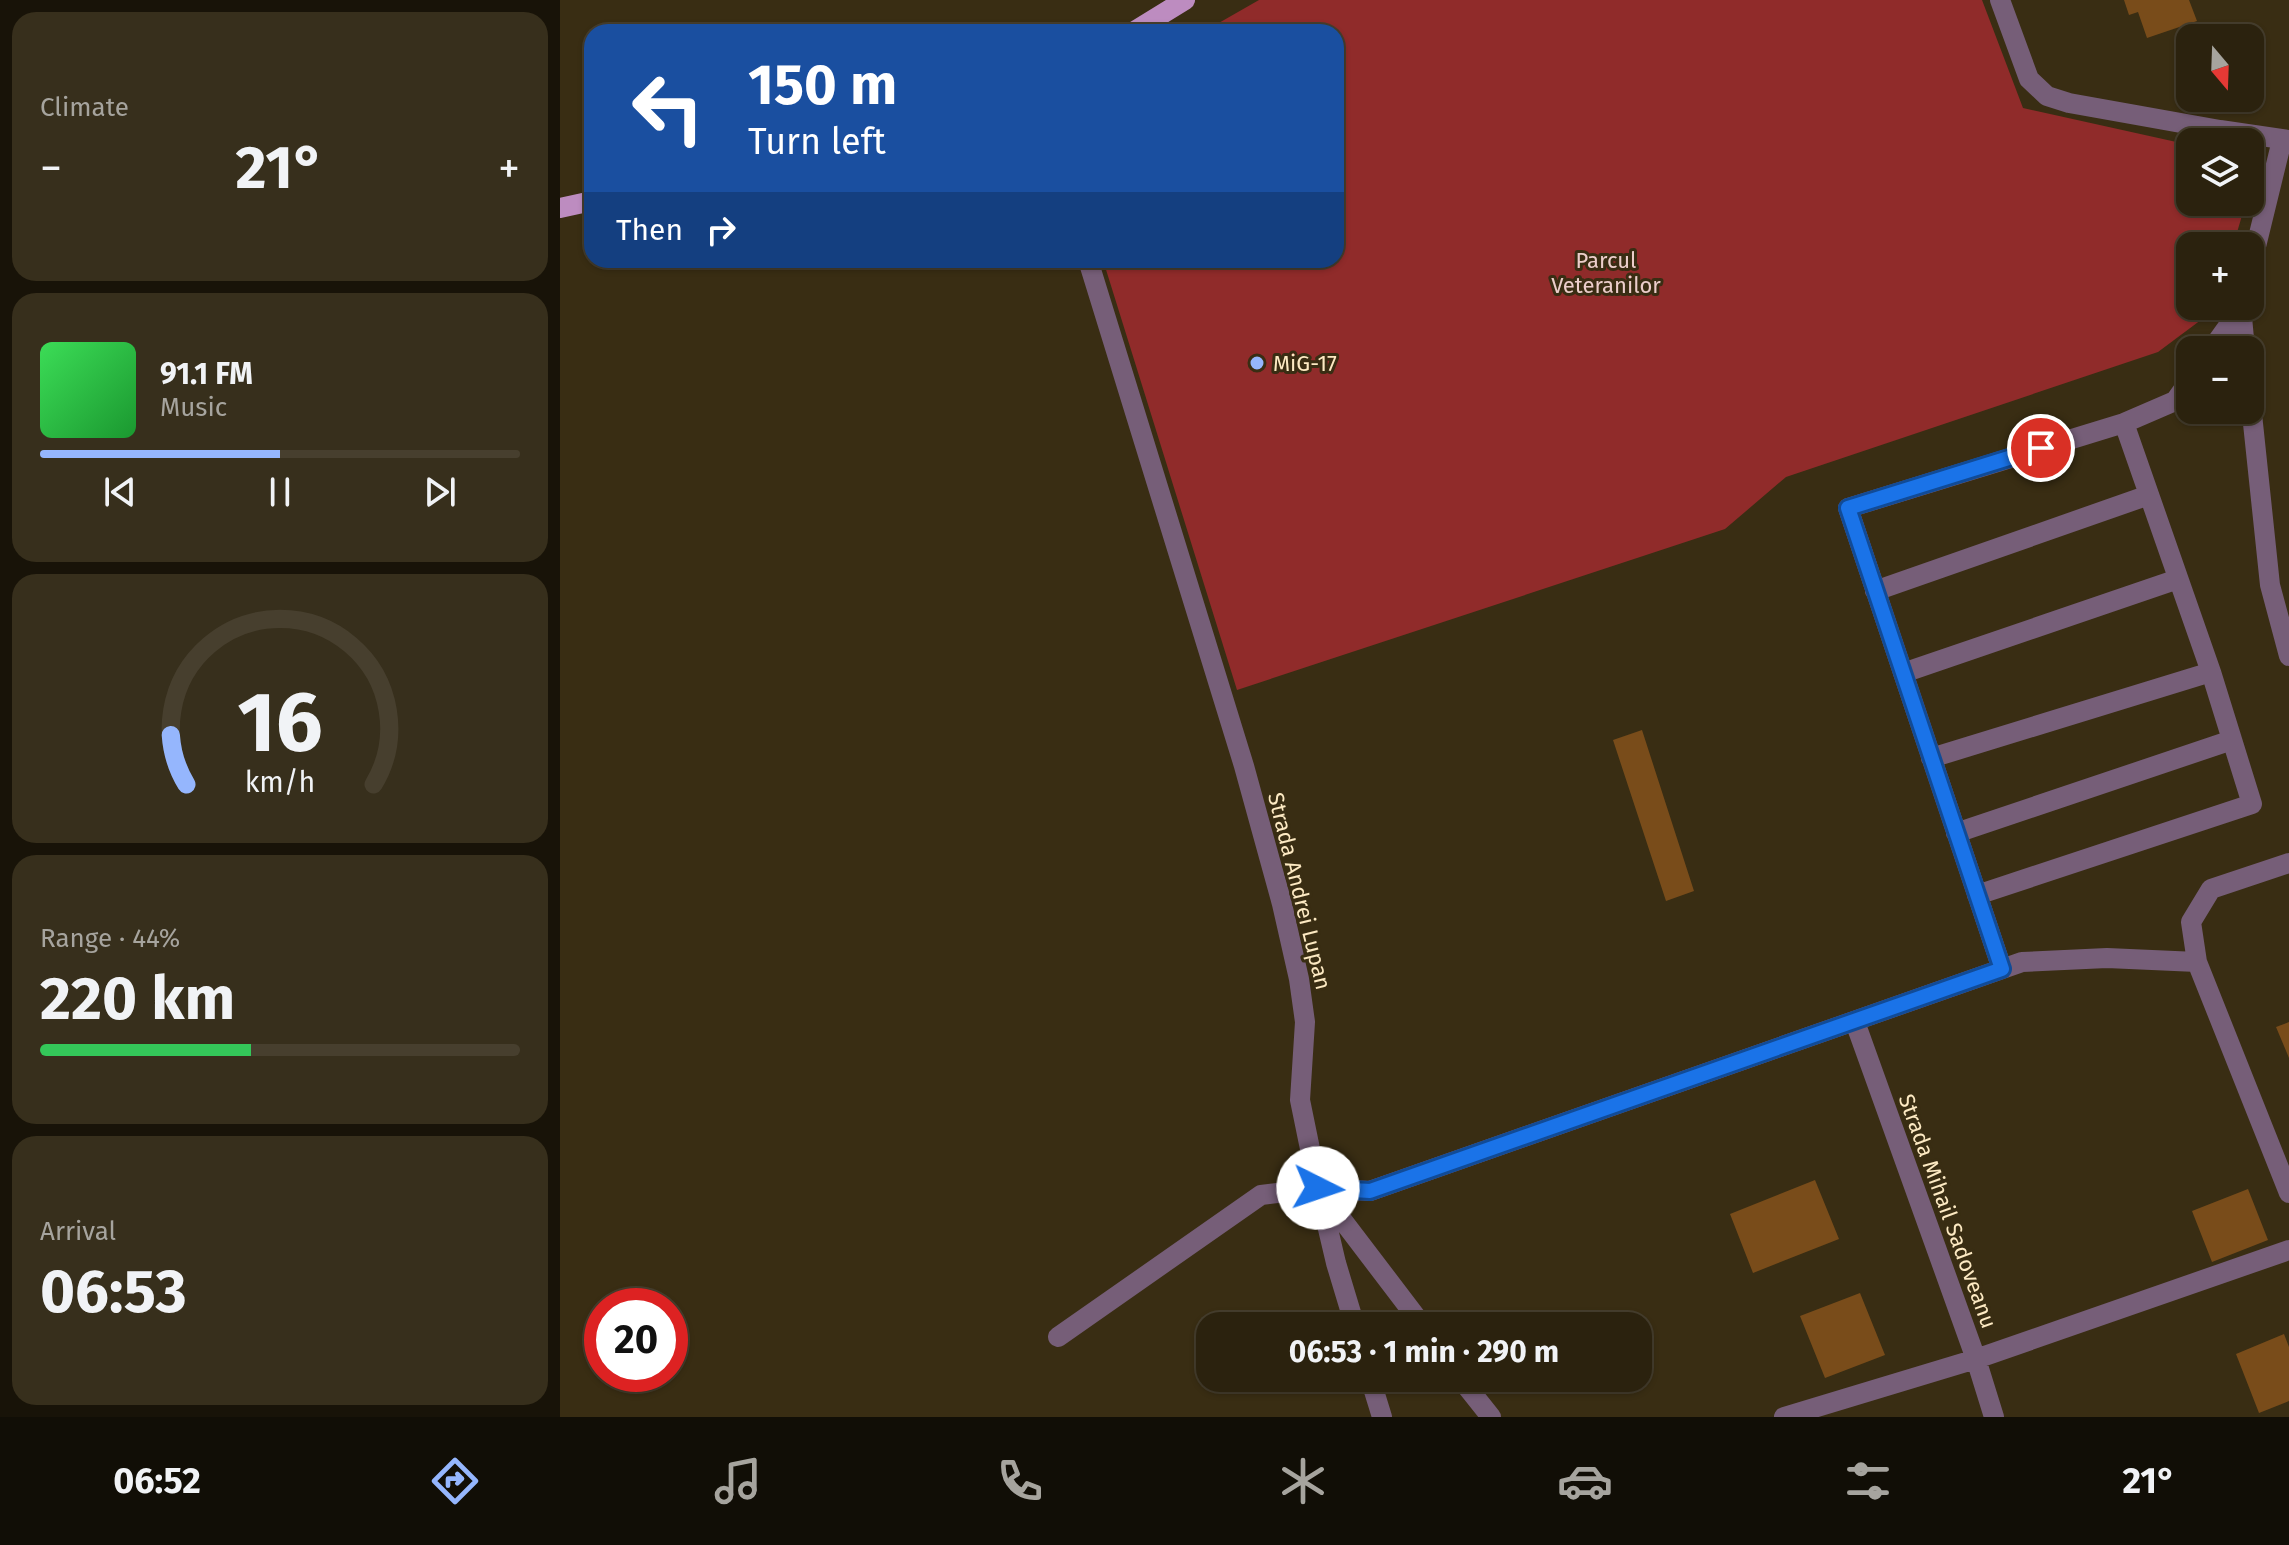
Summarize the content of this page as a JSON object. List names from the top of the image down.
{
  "streets": {
    "street": ["Strada Andrei Lupan", "Strada Mihail Sadoveanu"]
  },
  "parks": ["Parcul Veteranilor"],
  "places": ["MiG-17"],
  "north": "bottom",
  "page": {
    "tile": [
      "Climate",
      ["Range · 44%", "220 km"],
      ["Arrival", "06:53"]
    ],
    "map_buttons": ["+", "−"],
    "turn": ["150 m", "Turn left"],
    "heat": ["−", "21°", "+"],
    "then": "Then",
    "song": ["91.1 FM", "Music"],
    "limit": "20",
    "trip": "06:53 · 1 min · 290 m",
    "tabs": ["06:52", "21°"],
    "gauge": ["16", "km/h"]
  }
}
